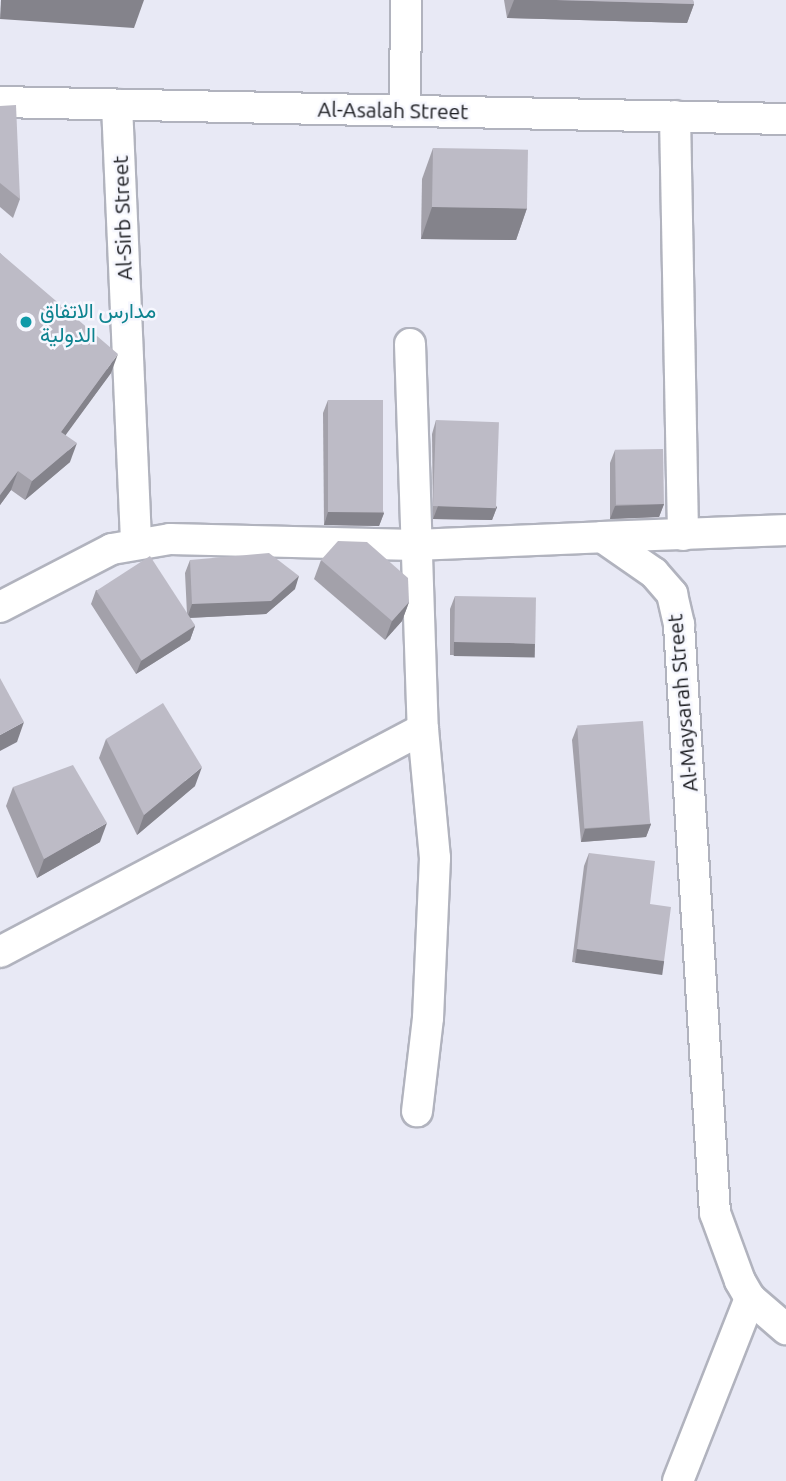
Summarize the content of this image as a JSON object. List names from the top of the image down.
{
  "streets": {
    "street": ["Al-Asalah Street", "Al-Sirb Street", "Al-Maysarah Street"]
  },
  "crossings": [
    ["Al-Asalah Street", "Al-Sirb Street"]
  ],
  "places": ["مدارس الاتفاق الدولية"]
}
